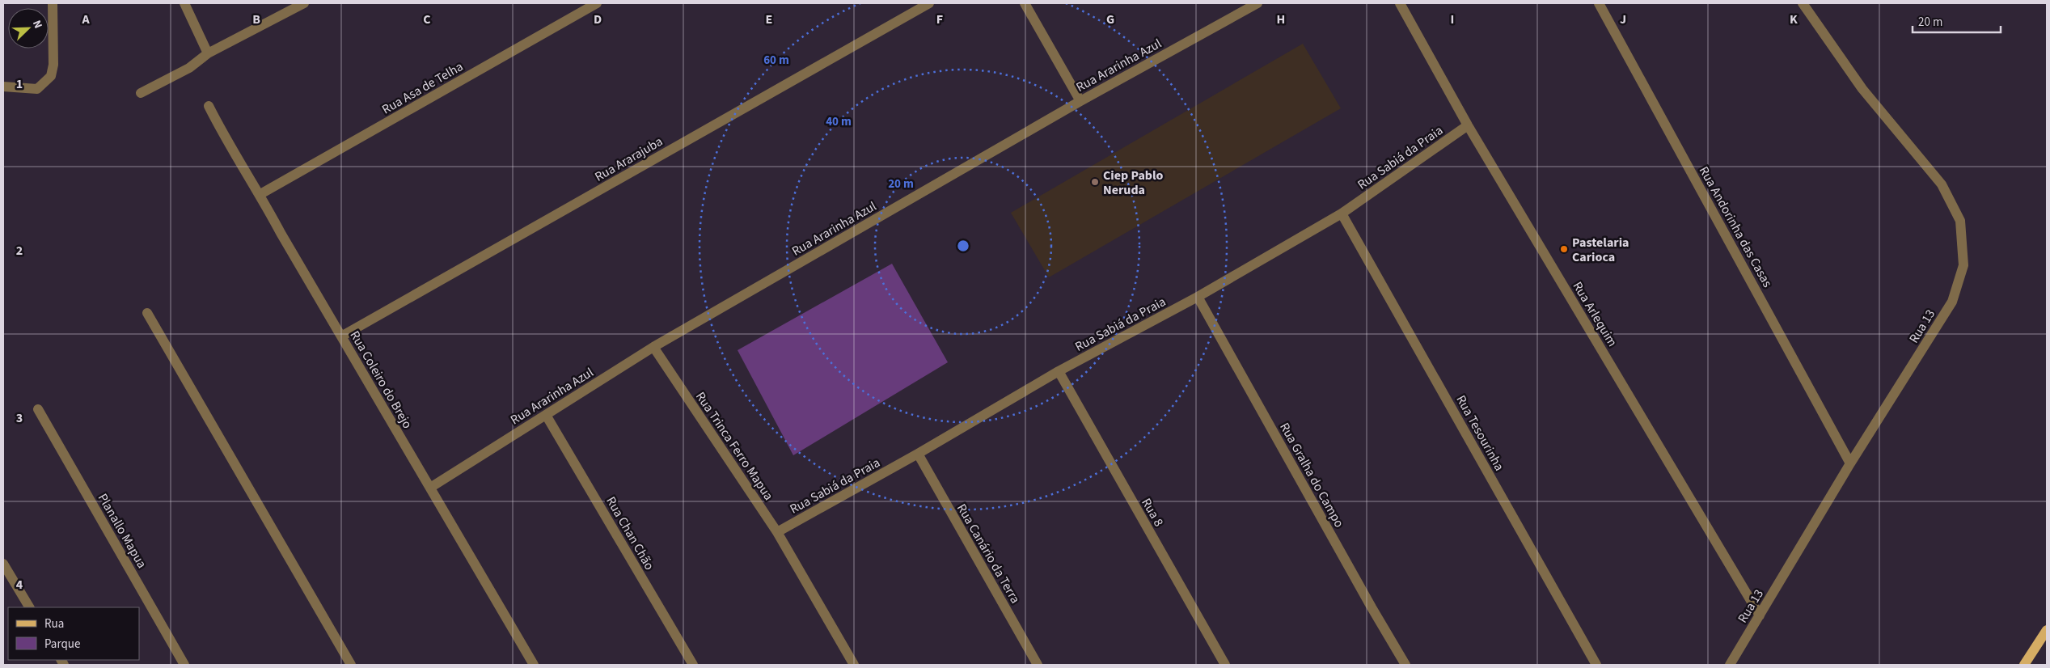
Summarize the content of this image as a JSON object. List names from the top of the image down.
{
  "streets": {
    "street": [
      "Rua Ararinha Azul",
      "Rua Asa de Telha",
      "Rua Sabiá da Praia",
      "Rua Ararajuba",
      "Rua Andorinha das Casas",
      "Rua Arlequim",
      "Rua 13",
      "Rua Coleiro do Brejo",
      "Rua Tesourinha",
      "Rua Trinca Ferro Mapua",
      "Rua Gralha do Campo",
      "Rua 8",
      "Planallo Mapua",
      "Rua Chan Chão",
      "Rua Canário da Terra"
    ]
  },
  "crossings": [
    ["Rua Ararinha Azul", "Rua Coleiro do Brejo"],
    ["Rua Ararinha Azul", "Rua Trinca Ferro Mapua"],
    ["Rua Ararinha Azul", "Rua Chan Chão"],
    ["Rua Asa de Telha", "Rua Coleiro do Brejo"],
    ["Rua Sabiá da Praia", "Rua Arlequim"],
    ["Rua Sabiá da Praia", "Rua Tesourinha"],
    ["Rua Sabiá da Praia", "Rua Trinca Ferro Mapua"],
    ["Rua Sabiá da Praia", "Rua Gralha do Campo"],
    ["Rua Sabiá da Praia", "Rua 8"],
    ["Rua Sabiá da Praia", "Rua Canário da Terra"],
    ["Rua Ararajuba", "Rua Coleiro do Brejo"],
    ["Rua Andorinha das Casas", "Rua 13"],
    ["Rua Arlequim", "Rua 13"]
  ],
  "places": ["Ciep Pablo Neruda", "Pastelaria Carioca"],
  "legend": ["Rua", "Parque"],
  "scale_bar": "20 m",
  "north": "top right",
  "grid": {
    "columns": [
      "A",
      "B",
      "C",
      "D",
      "E",
      "F",
      "G",
      "H",
      "I",
      "J",
      "K"
    ],
    "rows": [
      "1",
      "2",
      "3",
      "4"
    ]
  },
  "rings": ["60 m", "40 m", "20 m"]
}
